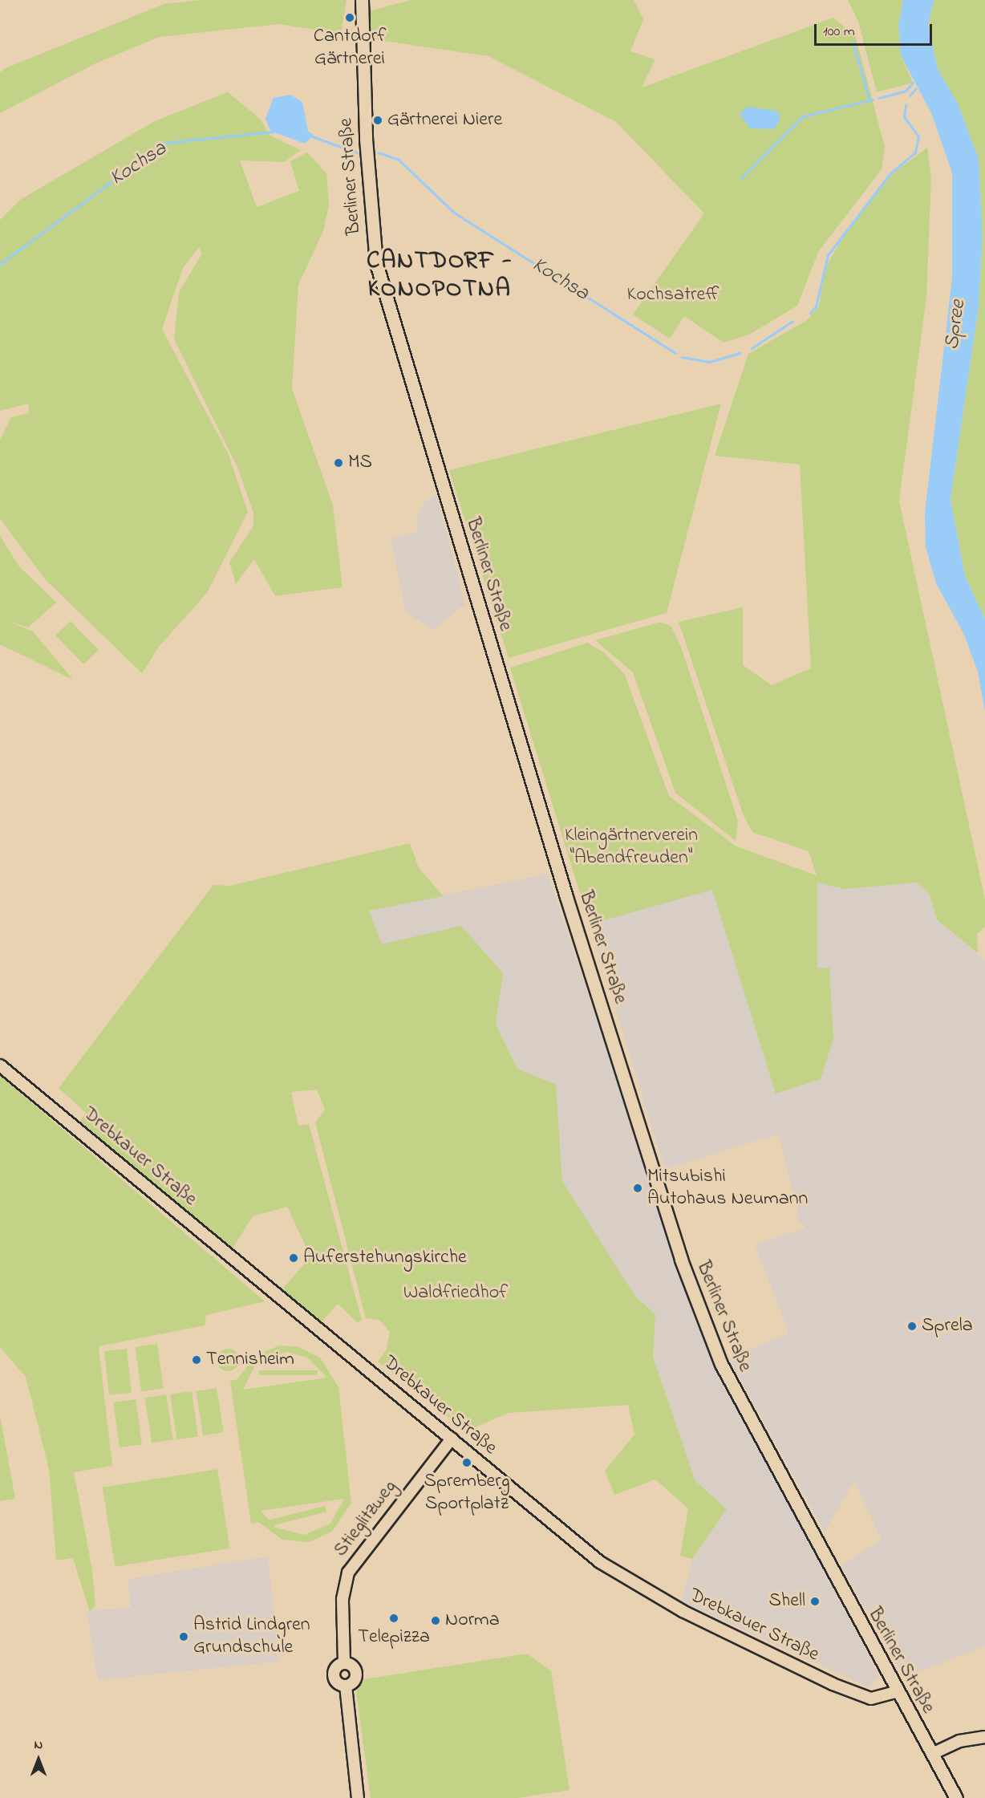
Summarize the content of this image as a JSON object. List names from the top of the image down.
{
  "streets": {
    "main road": ["Berliner Straße"],
    "street": ["Drebkauer Straße", "Stieglitzweg"]
  },
  "crossings": [
    ["Berliner Straße", "Drebkauer Straße"],
    ["Drebkauer Straße", "Stieglitzweg"]
  ],
  "districts": ["CANTDORF - KONOPOTNA"],
  "water": ["Kochsa", "Spree"],
  "parks": ["Kochsatreff", "Kleingärtnerverein \"Abendfreuden\"", "Waldfriedhof"],
  "places": [
    "Cantdorf Gärtnerei",
    "Gärtnerei Niere",
    "MS",
    "Mitsubishi Autohaus Neumann",
    "Auferstehungskirche",
    "Sprela",
    "Tennisheim",
    "Spremberg Sportplatz",
    "Shell",
    "Telepizza",
    "Norma",
    "Astrid Lindgren Grundschule"
  ],
  "scale_bar": "100 m",
  "north": "top"
}
